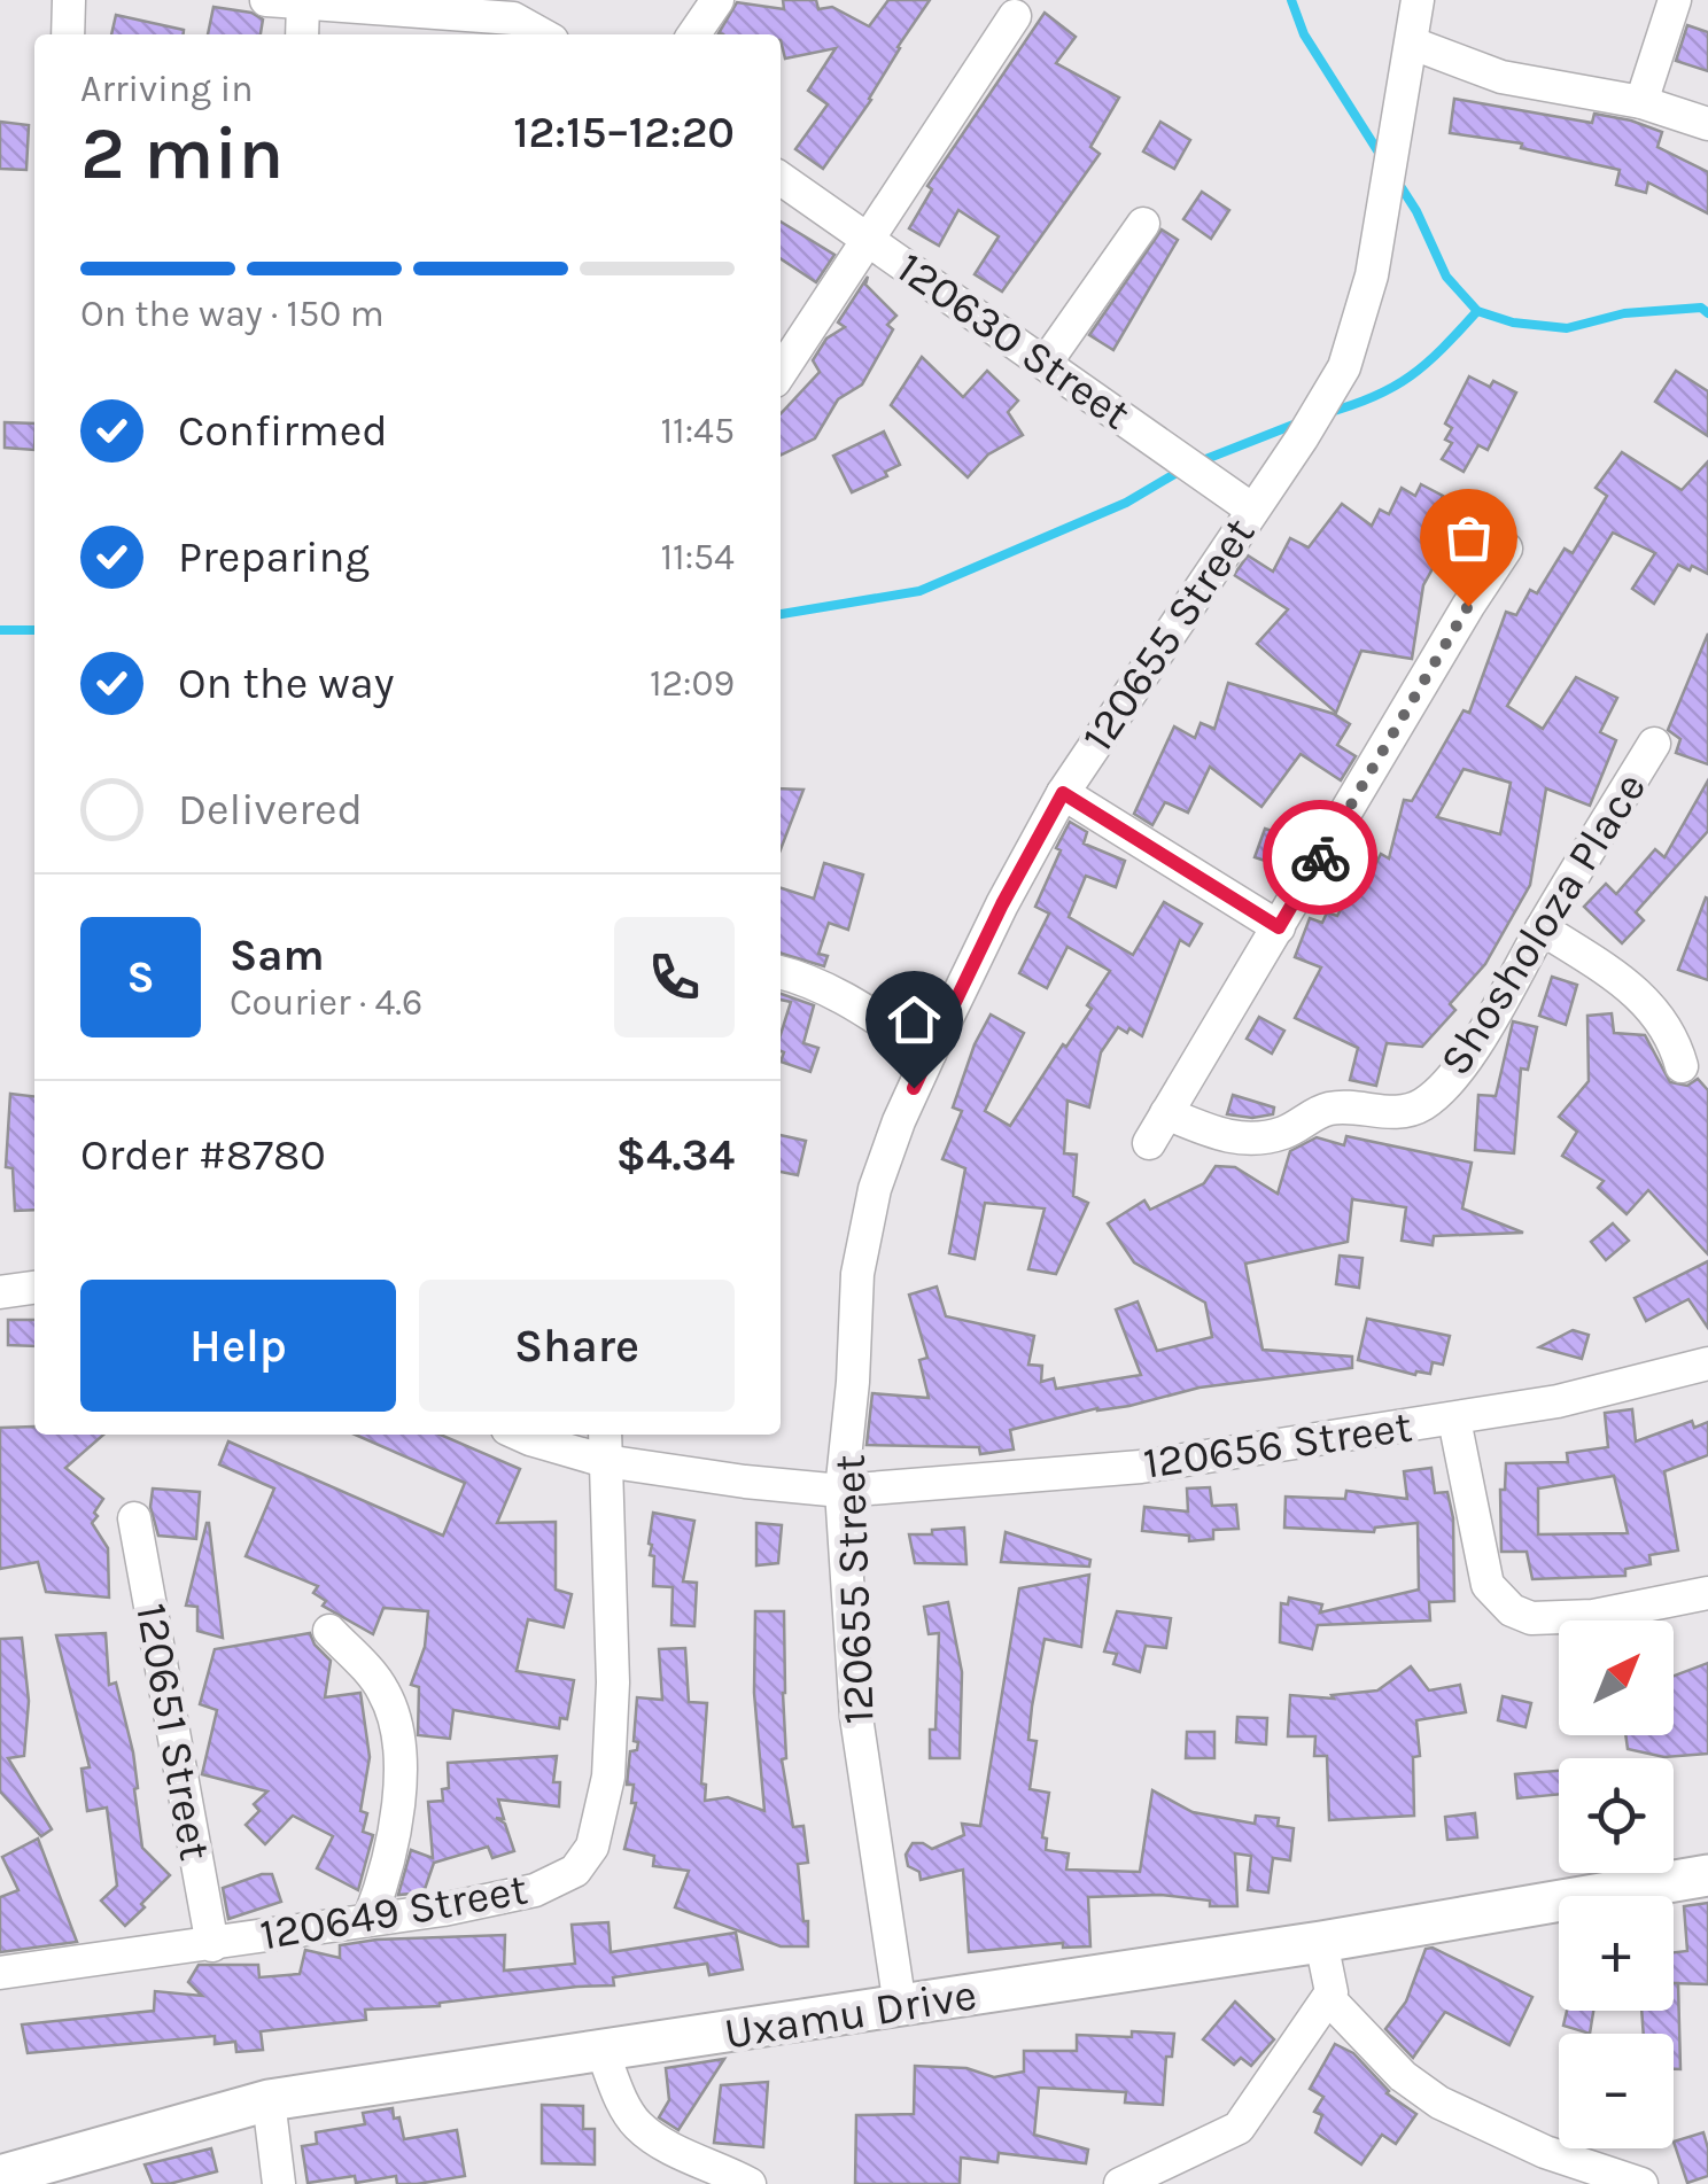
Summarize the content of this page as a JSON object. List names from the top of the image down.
{
  "streets": {
    "street": [
      "120630 Street",
      "120655 Street",
      "Shosholoza Place",
      "120656 Street",
      "120651 Street",
      "120649 Street",
      "Uxamu Drive"
    ]
  },
  "crossings": [
    ["120630 Street", "120655 Street"],
    ["120655 Street", "120656 Street"],
    ["120655 Street", "Uxamu Drive"],
    ["120651 Street", "120649 Street"]
  ],
  "north": "top right",
  "page": {
    "heading": ["2 min", "Arriving in", "12:15–12:20"],
    "panel": [
      "Sam",
      "Courier · 4.6",
      "Order #8780",
      "$4.34"
    ],
    "bar": "On the way · 150 m",
    "list": [
      ["Confirmed", "11:45"],
      ["Preparing", "11:54"],
      ["On the way", "12:09"],
      "Delivered"
    ],
    "round": "S",
    "buttons": ["Help", "Share"],
    "map_buttons": ["+", "−"]
  }
}
